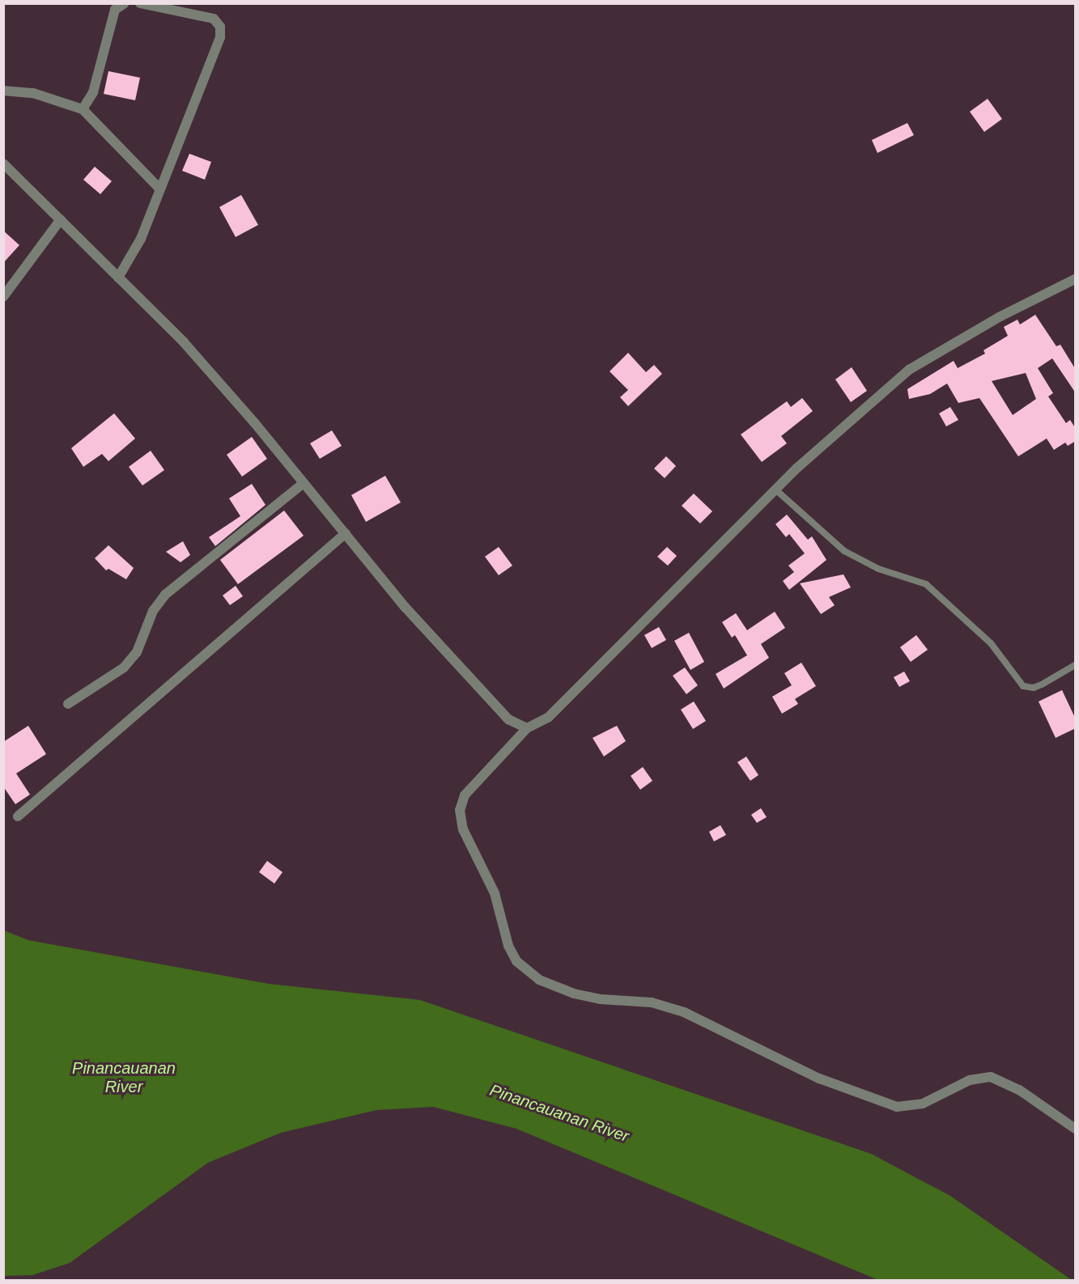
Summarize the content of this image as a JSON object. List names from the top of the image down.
{
  "water": ["Pinancauanan River"]
}
